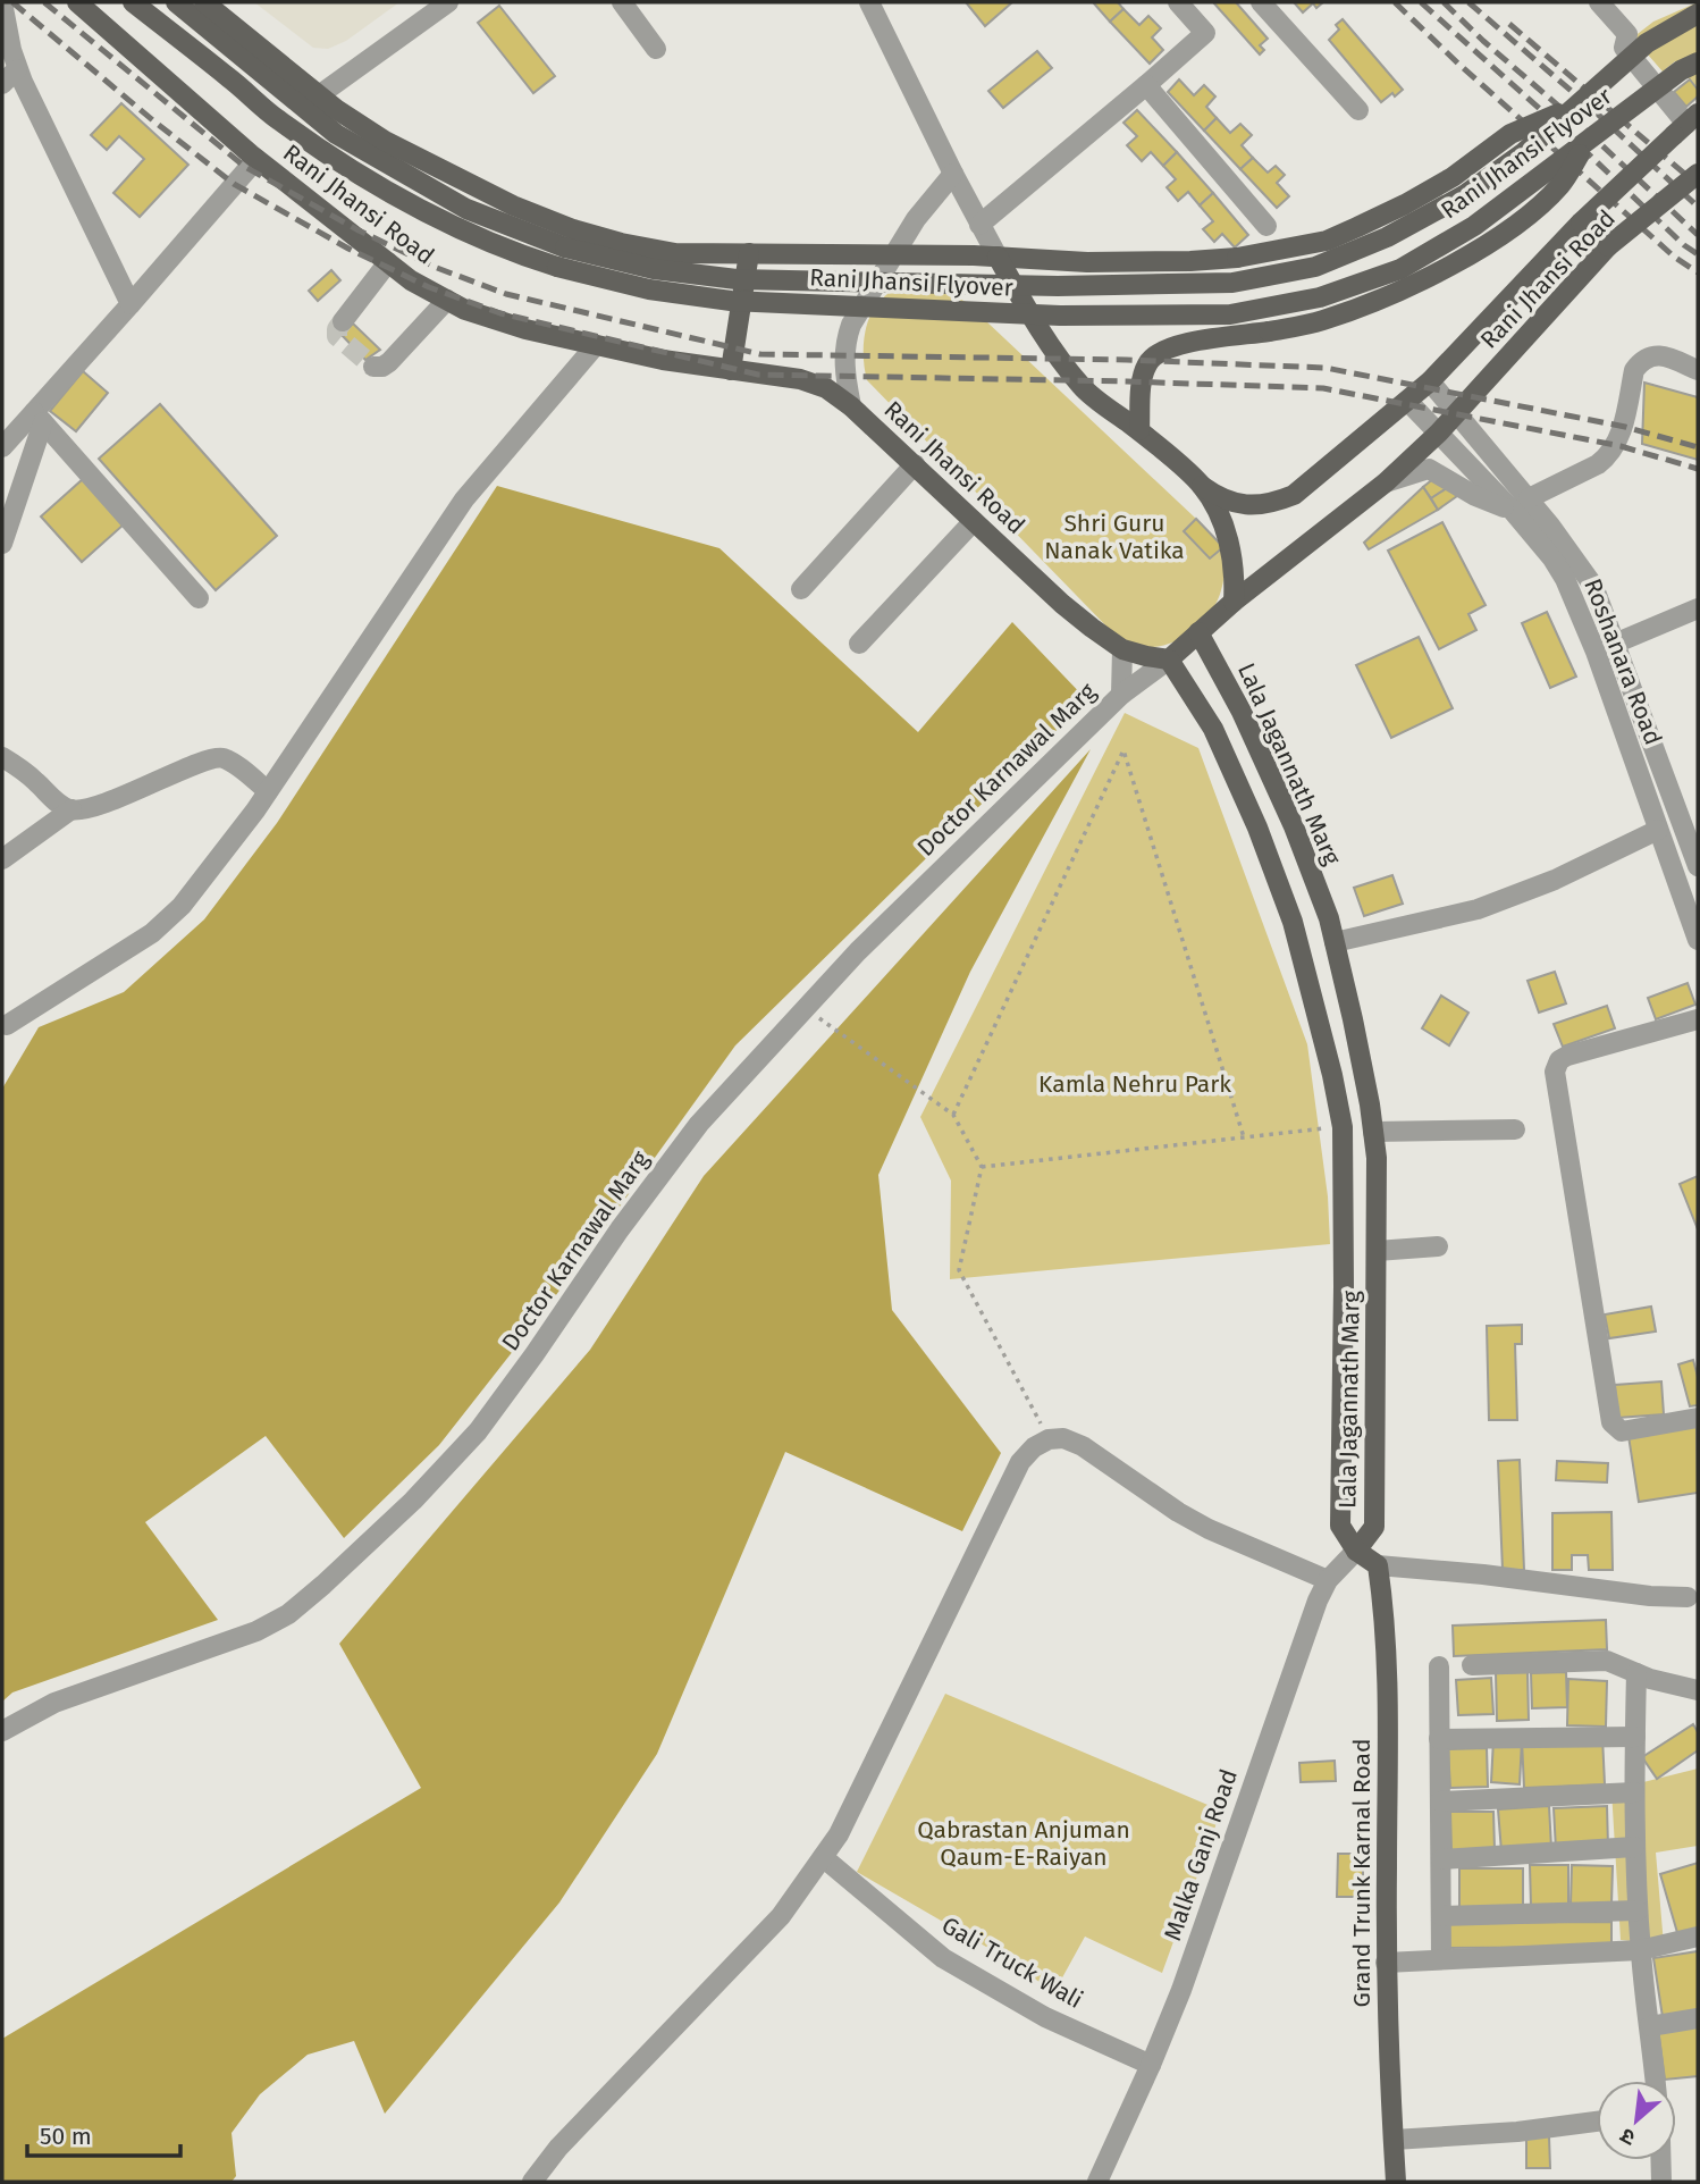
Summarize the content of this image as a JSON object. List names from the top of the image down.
{
  "streets": {
    "main road": [
      "Rani Jhansi Flyover",
      "Rani Jhansi Road",
      "Lala Jagannath Marg",
      "Grand Trunk Karnal Road"
    ],
    "street": [
      "Roshanara Road",
      "Doctor Karnawal Marg",
      "Malka Ganj Road",
      "Gali Truck Wali"
    ]
  },
  "crossings": [
    ["Rani Jhansi Road", "Roshanara Road"],
    ["Rani Jhansi Road", "Lala Jagannath Marg"],
    ["Rani Jhansi Road", "Doctor Karnawal Marg"],
    ["Lala Jagannath Marg", "Doctor Karnawal Marg"],
    ["Lala Jagannath Marg", "Malka Ganj Road"],
    ["Malka Ganj Road", "Gali Truck Wali"]
  ],
  "parks": ["Shri Guru Nanak Vatika", "Kamla Nehru Park", "Qabrastan Anjuman Qaum-E-Raiyan"],
  "scale_bar": "50 m",
  "north": "bottom left"
}
